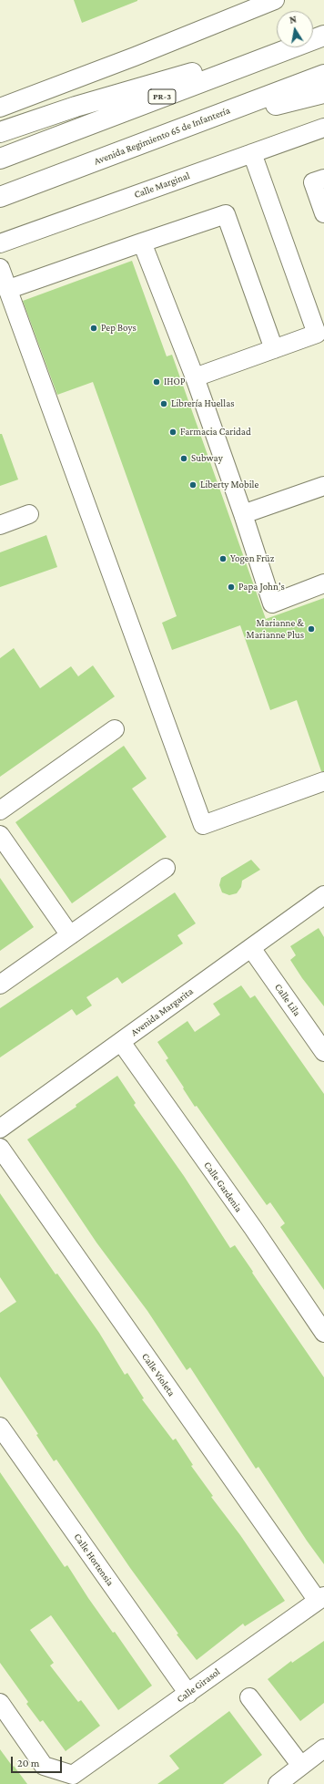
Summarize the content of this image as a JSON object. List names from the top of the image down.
{
  "streets": {
    "main road": ["PR-3", "Avenida Regimiento 65 de Infantería"],
    "street": [
      "Calle Marginal",
      "Calle Lila",
      "Avenida Margarita",
      "Calle Gardenia",
      "Calle Violeta",
      "Calle Hortensia",
      "Calle Girasol"
    ]
  },
  "crossings": [
    ["Calle Lila", "Avenida Margarita"],
    ["Avenida Margarita", "Calle Gardenia"],
    ["Calle Violeta", "Calle Girasol"],
    ["Calle Hortensia", "Calle Girasol"]
  ],
  "places": [
    "Pep Boys",
    "IHOP",
    "Librería Huellas",
    "Farmacia Caridad",
    "Subway",
    "Liberty Mobile",
    "Yogen Früz",
    "Papa John's",
    "Marianne & Marianne Plus"
  ],
  "scale_bar": "20 m",
  "north": "top"
}
